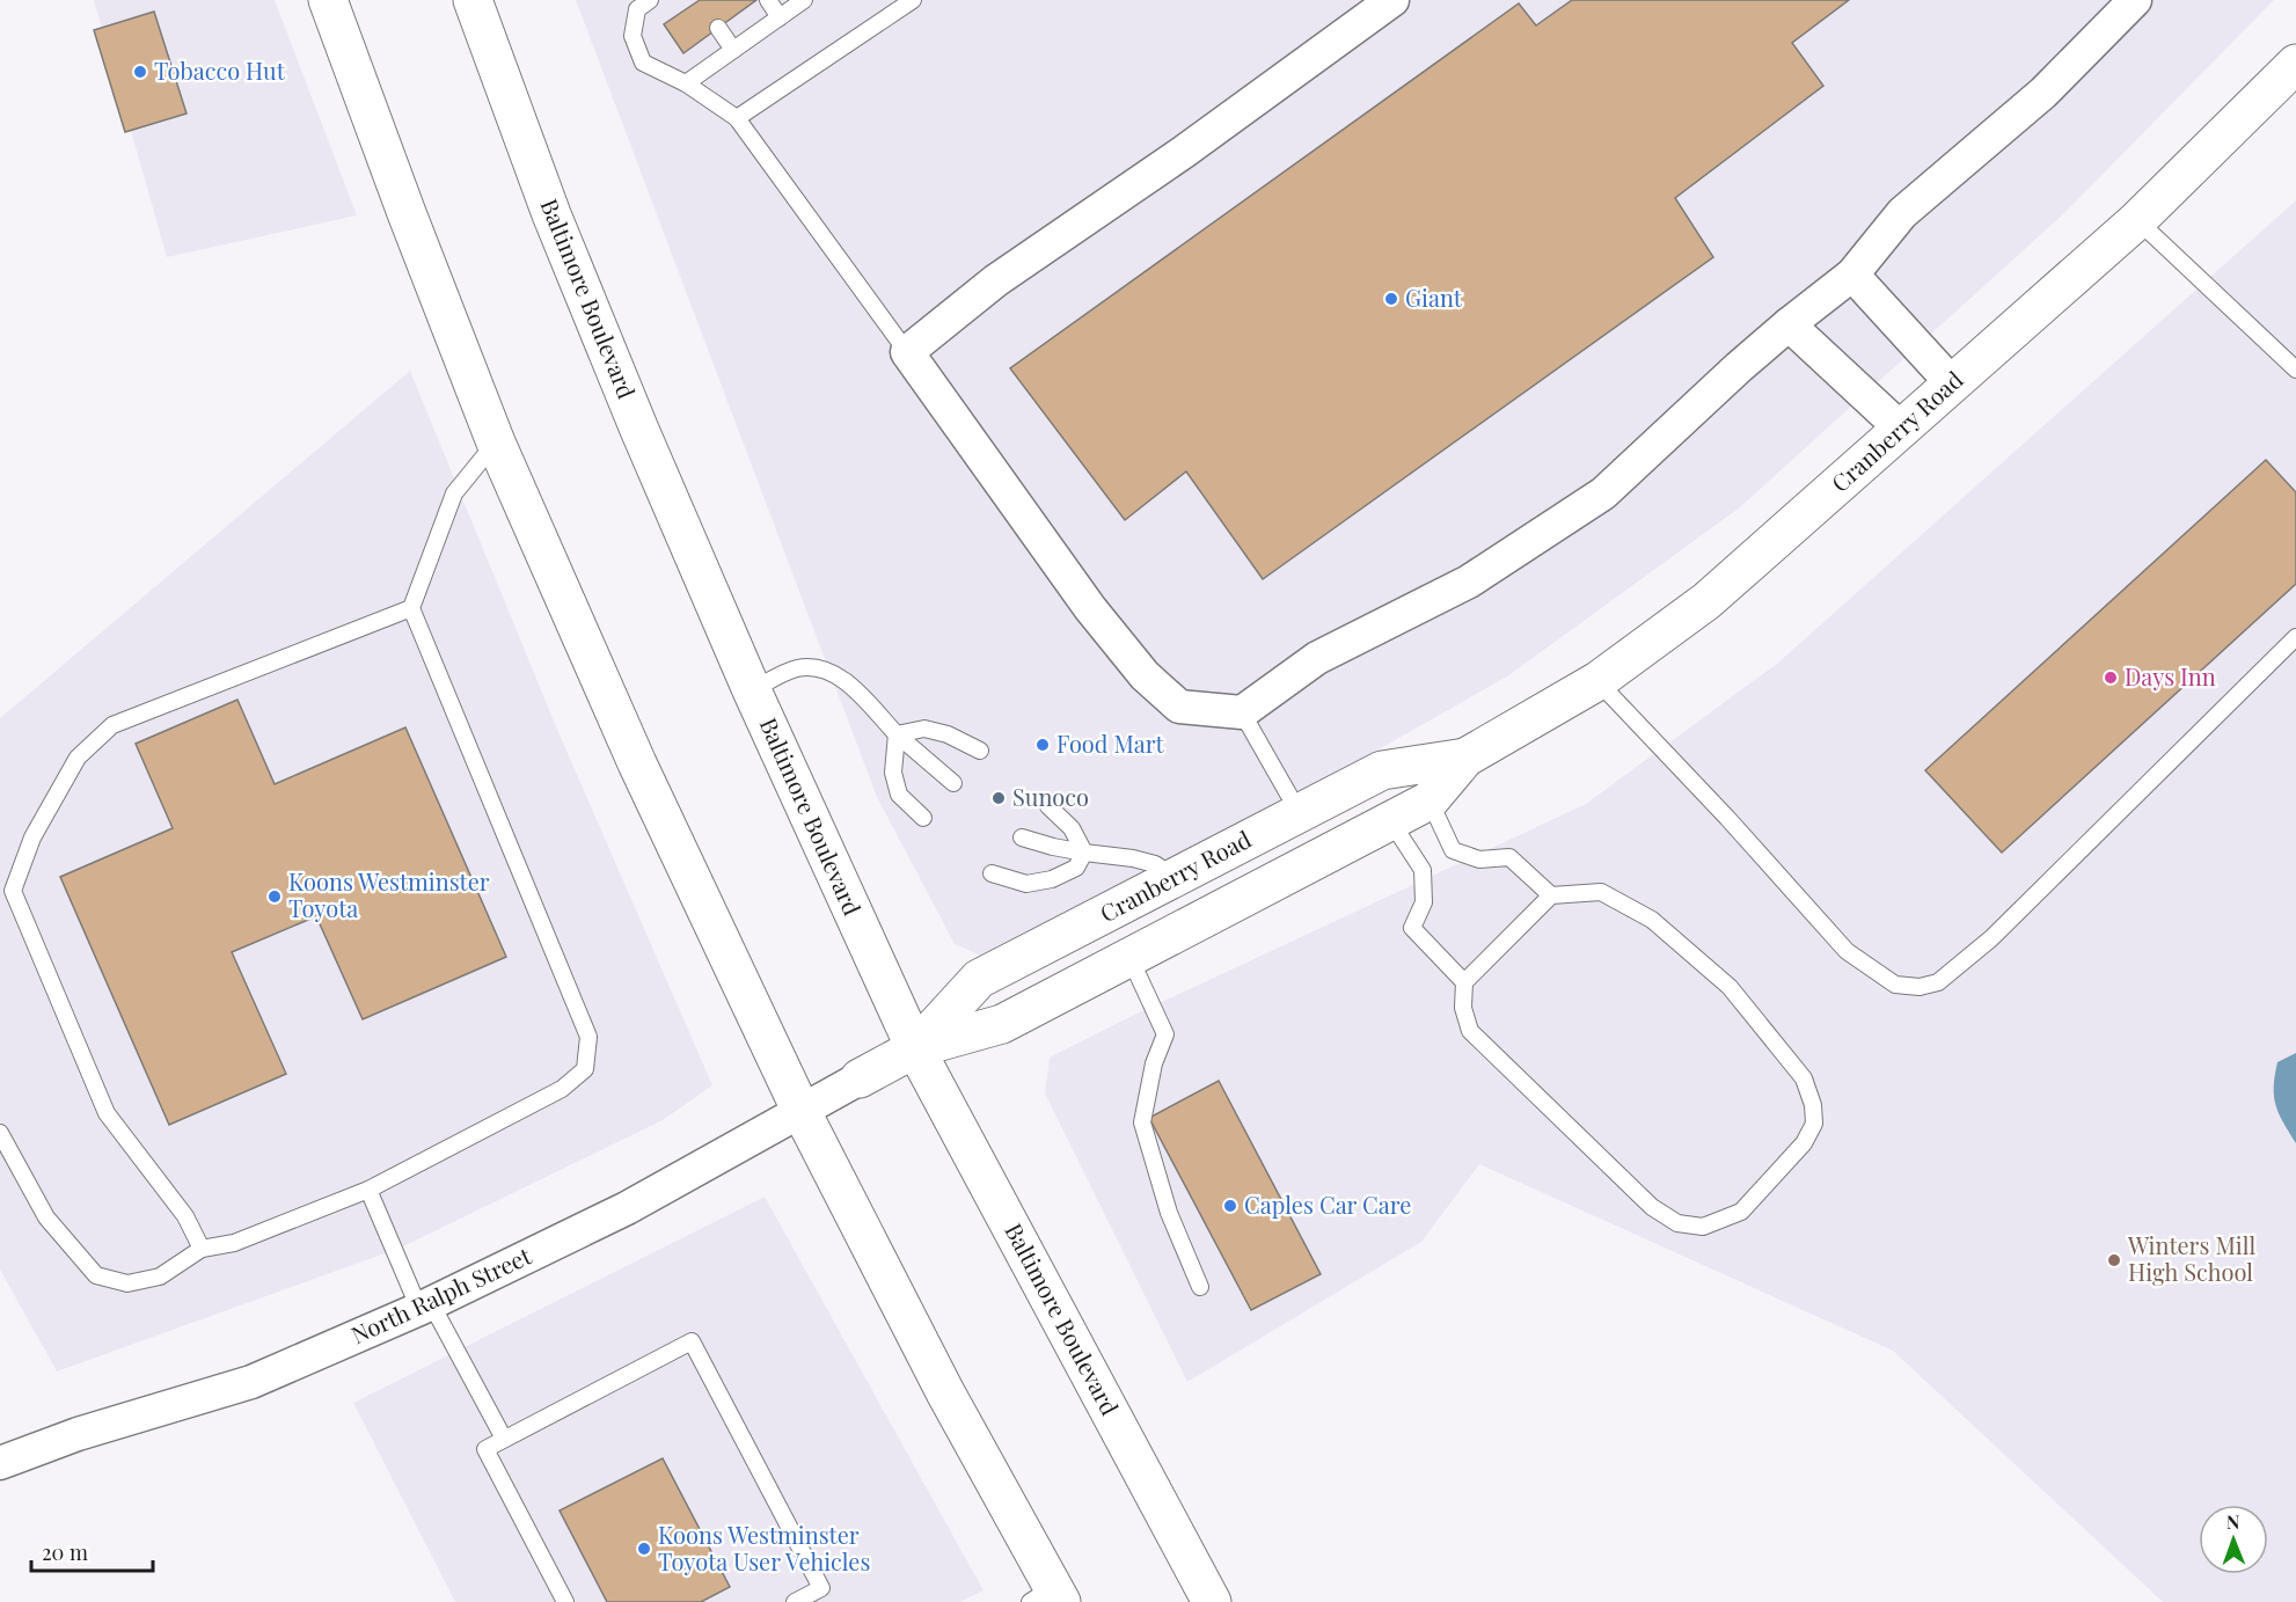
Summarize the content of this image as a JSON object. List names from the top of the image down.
{
  "streets": {
    "main road": ["Baltimore Boulevard", "Cranberry Road"],
    "street": ["North Ralph Street"]
  },
  "crossings": [
    ["Baltimore Boulevard", "Cranberry Road"],
    ["Cranberry Road", "North Ralph Street"]
  ],
  "places": [
    "Tobacco Hut",
    "Giant",
    "Days Inn",
    "Food Mart",
    "Sunoco",
    "Koons Westminster Toyota",
    "Caples Car Care",
    "Winters Mill High School",
    "Koons Westminster Toyota User Vehicles"
  ],
  "scale_bar": "20 m",
  "north": "top"
}
